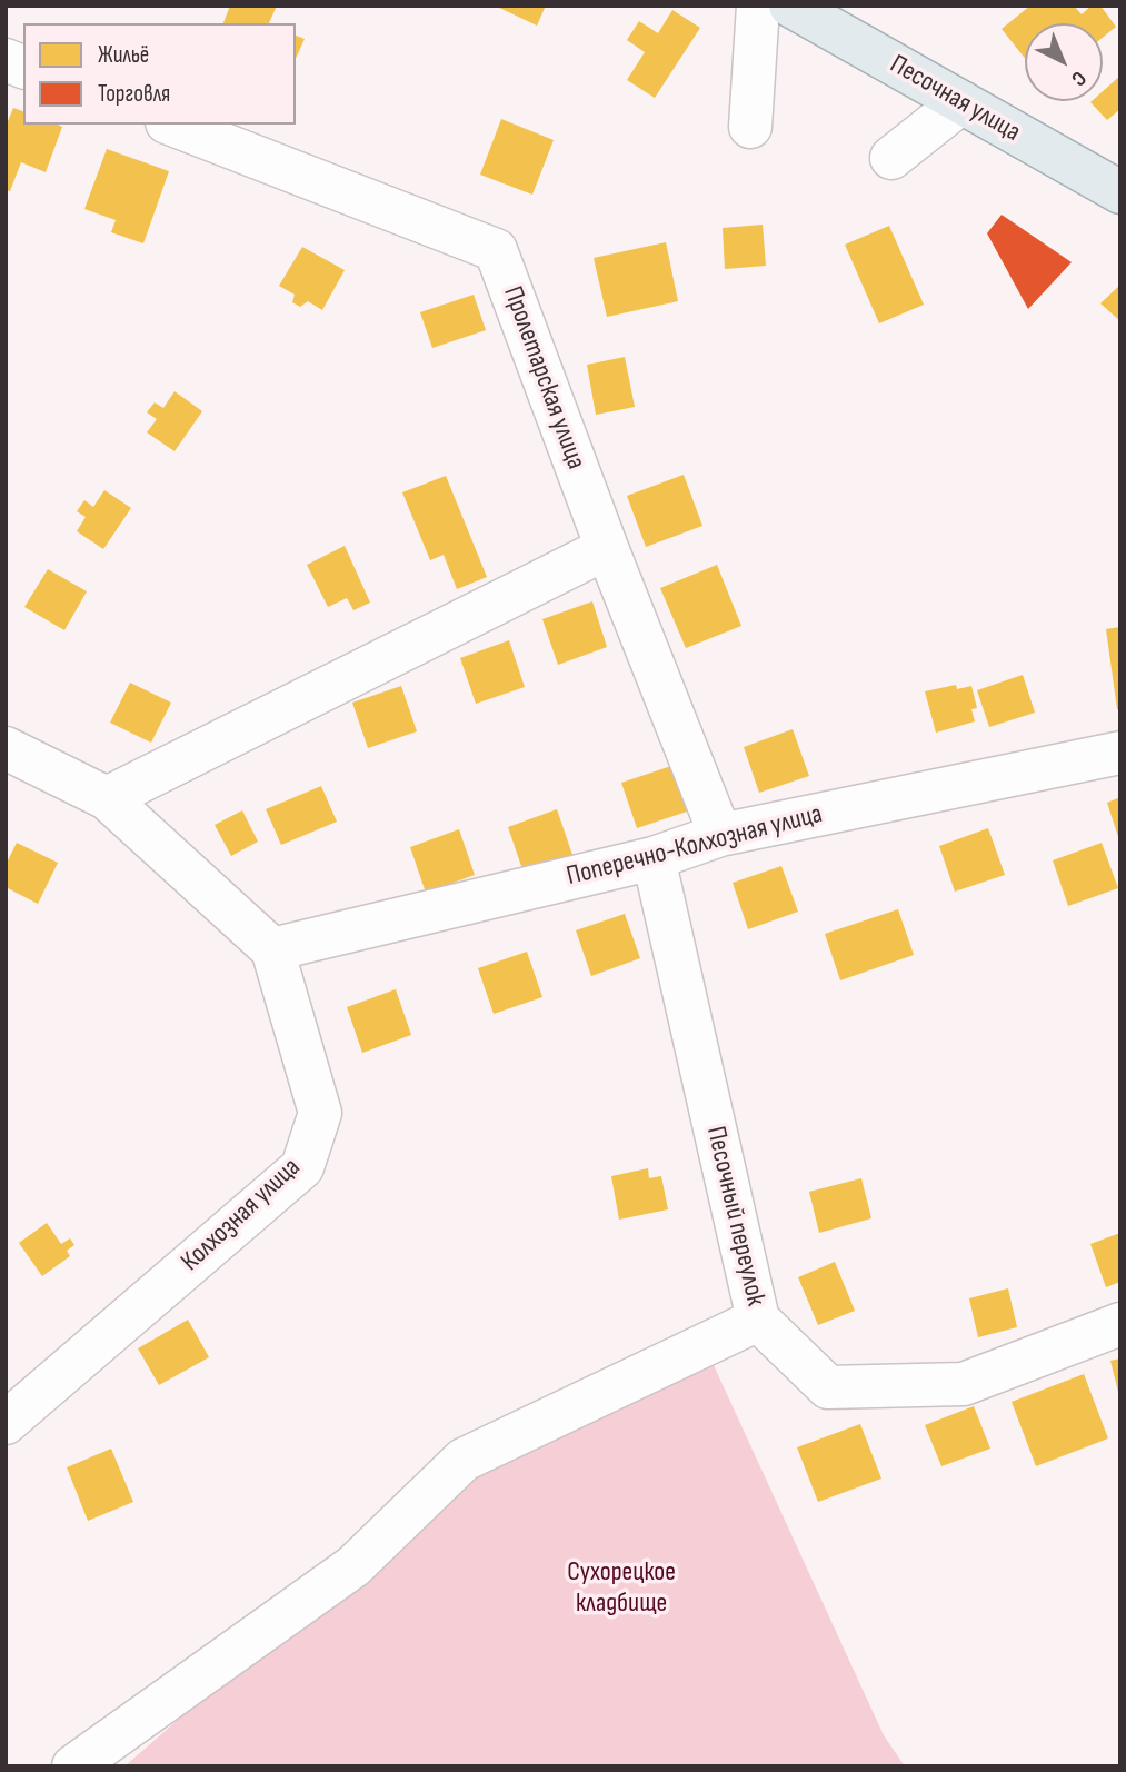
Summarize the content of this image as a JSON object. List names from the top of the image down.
{
  "streets": {
    "main road": ["Песочная улица"],
    "street": [
      "Пролетарская улица",
      "Поперечно-Колхозная улица",
      "Колхозная улица",
      "Песочный переулок"
    ]
  },
  "crossings": [
    ["Пролетарская улица", "Поперечно-Колхозная улица"],
    ["Поперечно-Колхозная улица", "Колхозная улица"],
    ["Поперечно-Колхозная улица", "Песочный переулок"]
  ],
  "parks": ["Сухорецкое кладбище"],
  "legend": ["Жильё", "Торговля"],
  "north": "bottom right"
}
